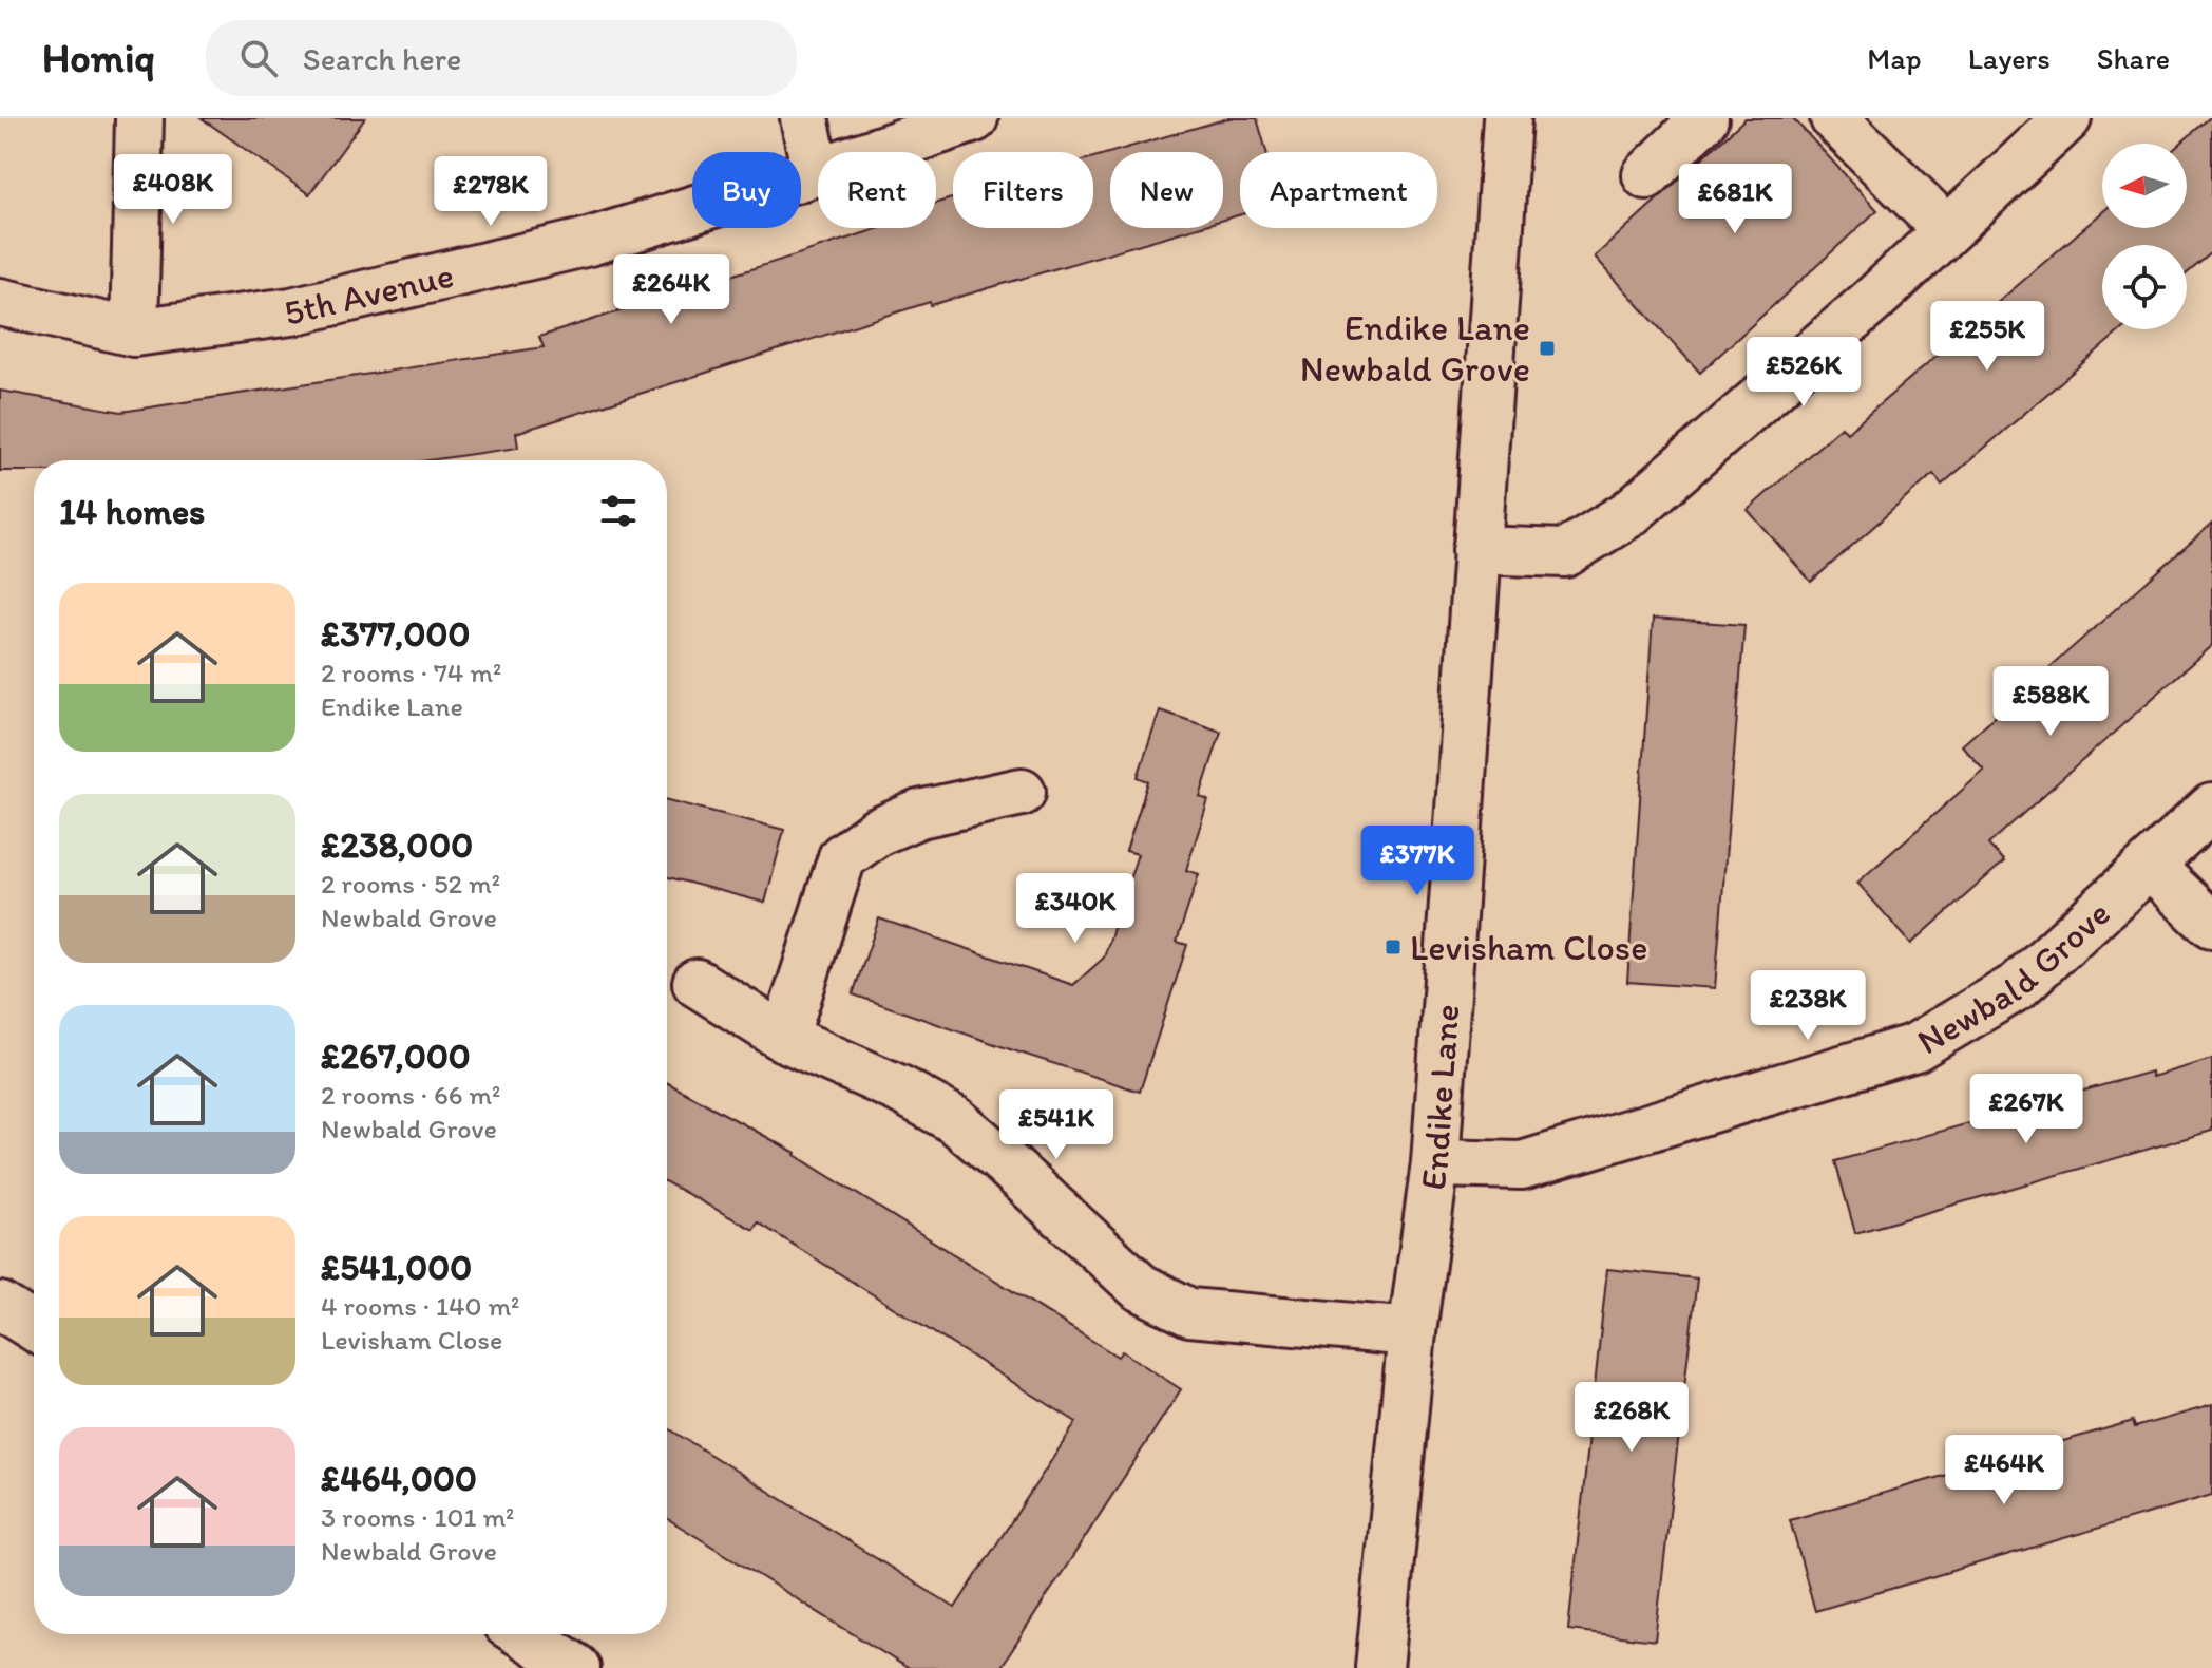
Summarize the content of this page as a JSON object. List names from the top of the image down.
{
  "streets": {
    "street": ["5th Avenue", "Newbald Grove", "Endike Lane"]
  },
  "crossings": [
    ["Newbald Grove", "Endike Lane"]
  ],
  "places": {
    "transit": ["Endike Lane Newbald Grove", "Levisham Close"]
  },
  "north": "left",
  "page": {
    "header": "Homiq",
    "search": "Search here",
    "nav": ["Map", "Layers", "Share"],
    "chip": [
      "Buy",
      "Rent",
      "Filters",
      "New",
      "Apartment"
    ],
    "price": [
      "£408K",
      "£278K",
      "£681K",
      "£264K",
      "£255K",
      "£526K",
      "£588K",
      "£377K",
      "£340K",
      "£238K",
      "£267K",
      "£541K",
      "£268K",
      "£464K"
    ],
    "heading": "14 homes",
    "list": [
      {
        "name": "£377,000",
        "note": "2 rooms · 74 m² · Endike Lane"
      },
      {
        "name": "£238,000",
        "note": "2 rooms · 52 m² · Newbald Grove"
      },
      {
        "name": "£267,000",
        "note": "2 rooms · 66 m² · Newbald Grove"
      },
      {
        "name": "£541,000",
        "note": "4 rooms · 140 m² · Levisham Close"
      },
      {
        "name": "£464,000",
        "note": "3 rooms · 101 m² · Newbald Grove"
      }
    ]
  }
}
